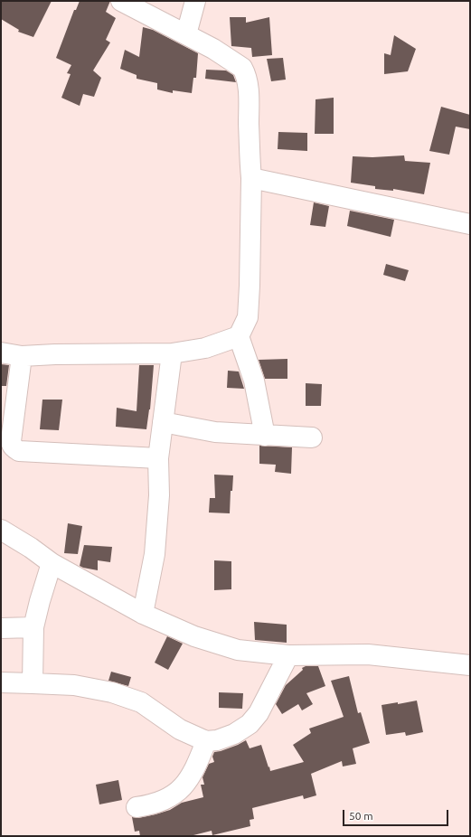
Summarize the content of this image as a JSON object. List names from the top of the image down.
{
  "scale_bar": "50 m"
}
